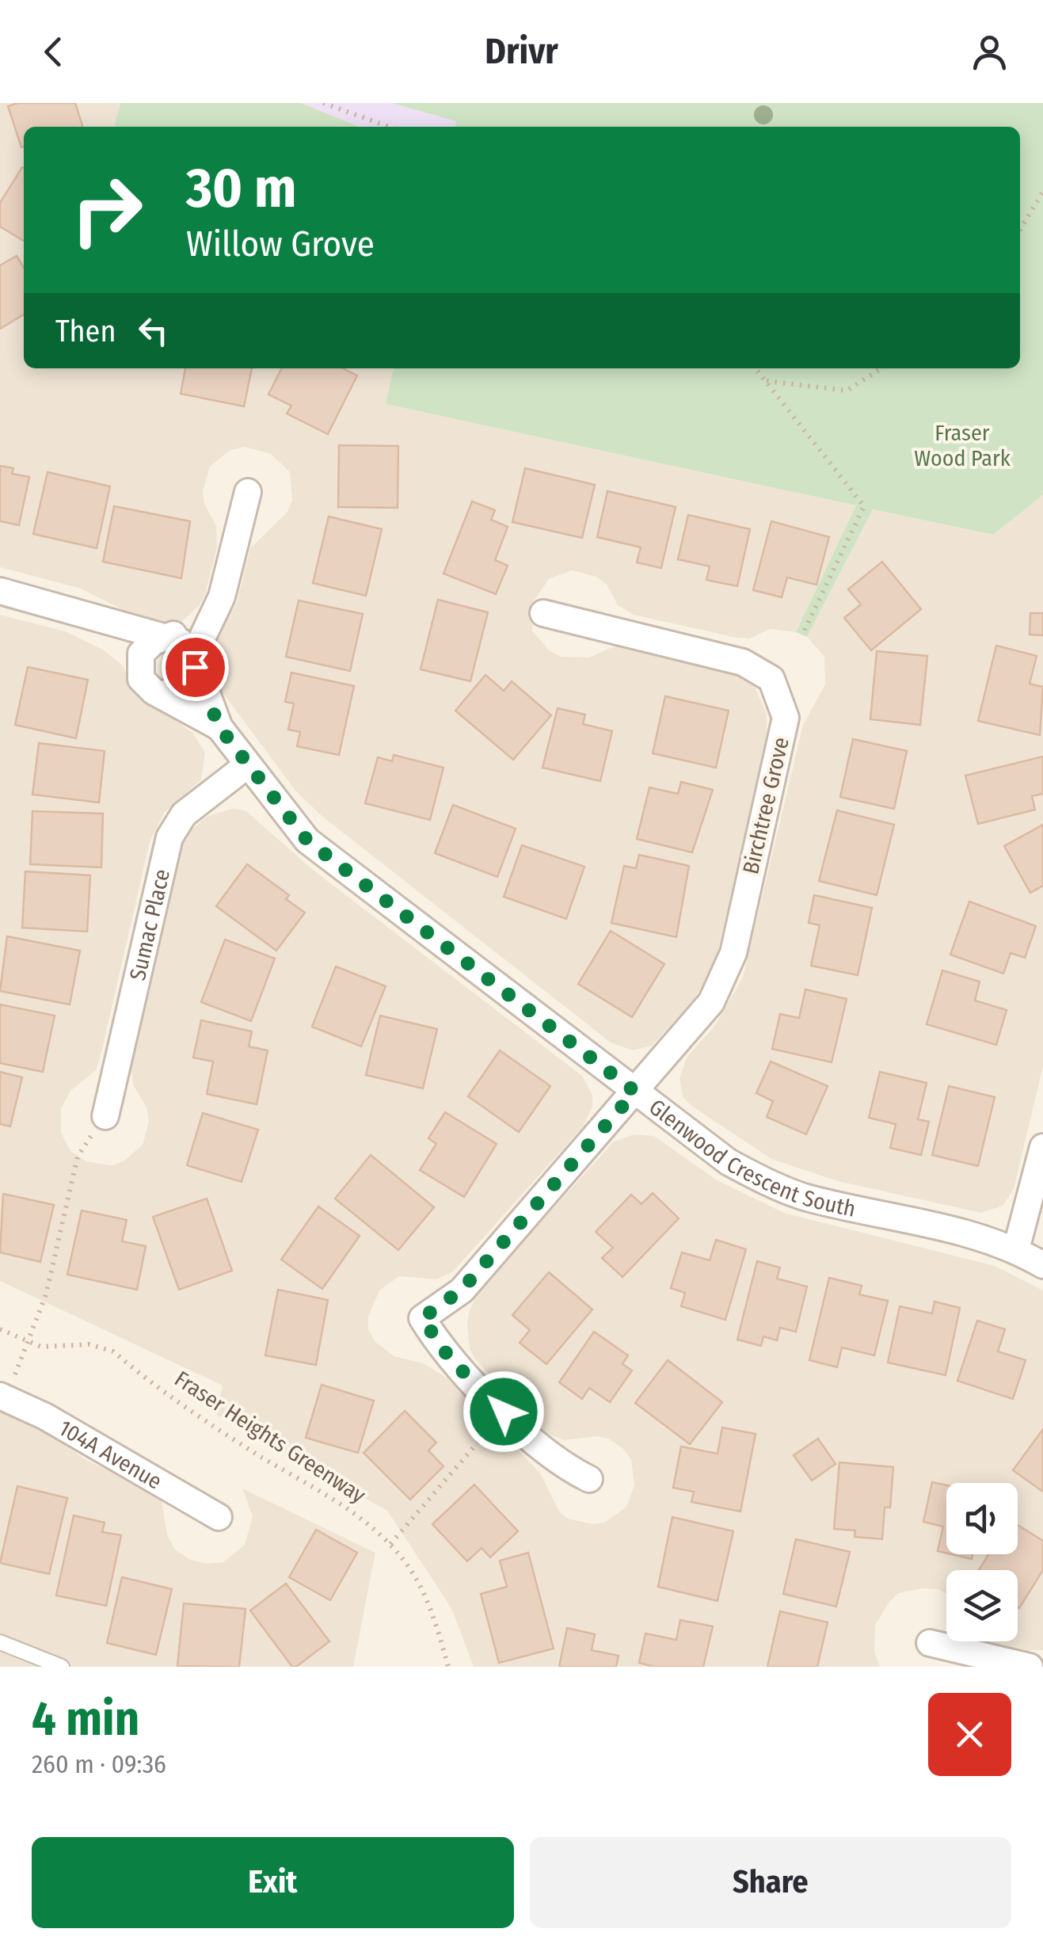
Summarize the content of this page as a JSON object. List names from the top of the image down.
{
  "streets": {
    "street": [
      "Birchtree Grove",
      "Sumac Place",
      "Glenwood Crescent South",
      "104A Avenue"
    ],
    "path": ["Fraser Heights Greenway"]
  },
  "crossings": [
    ["Birchtree Grove", "Glenwood Crescent South"],
    ["Sumac Place", "Glenwood Crescent South"]
  ],
  "parks": ["Fraser Wood Park"],
  "page": {
    "header": "Drivr",
    "turn": ["30 m", "Willow Grove"],
    "then": "Then",
    "heading": ["4 min", "260 m · 09:36"],
    "buttons": ["Exit", "Share"]
  }
}
